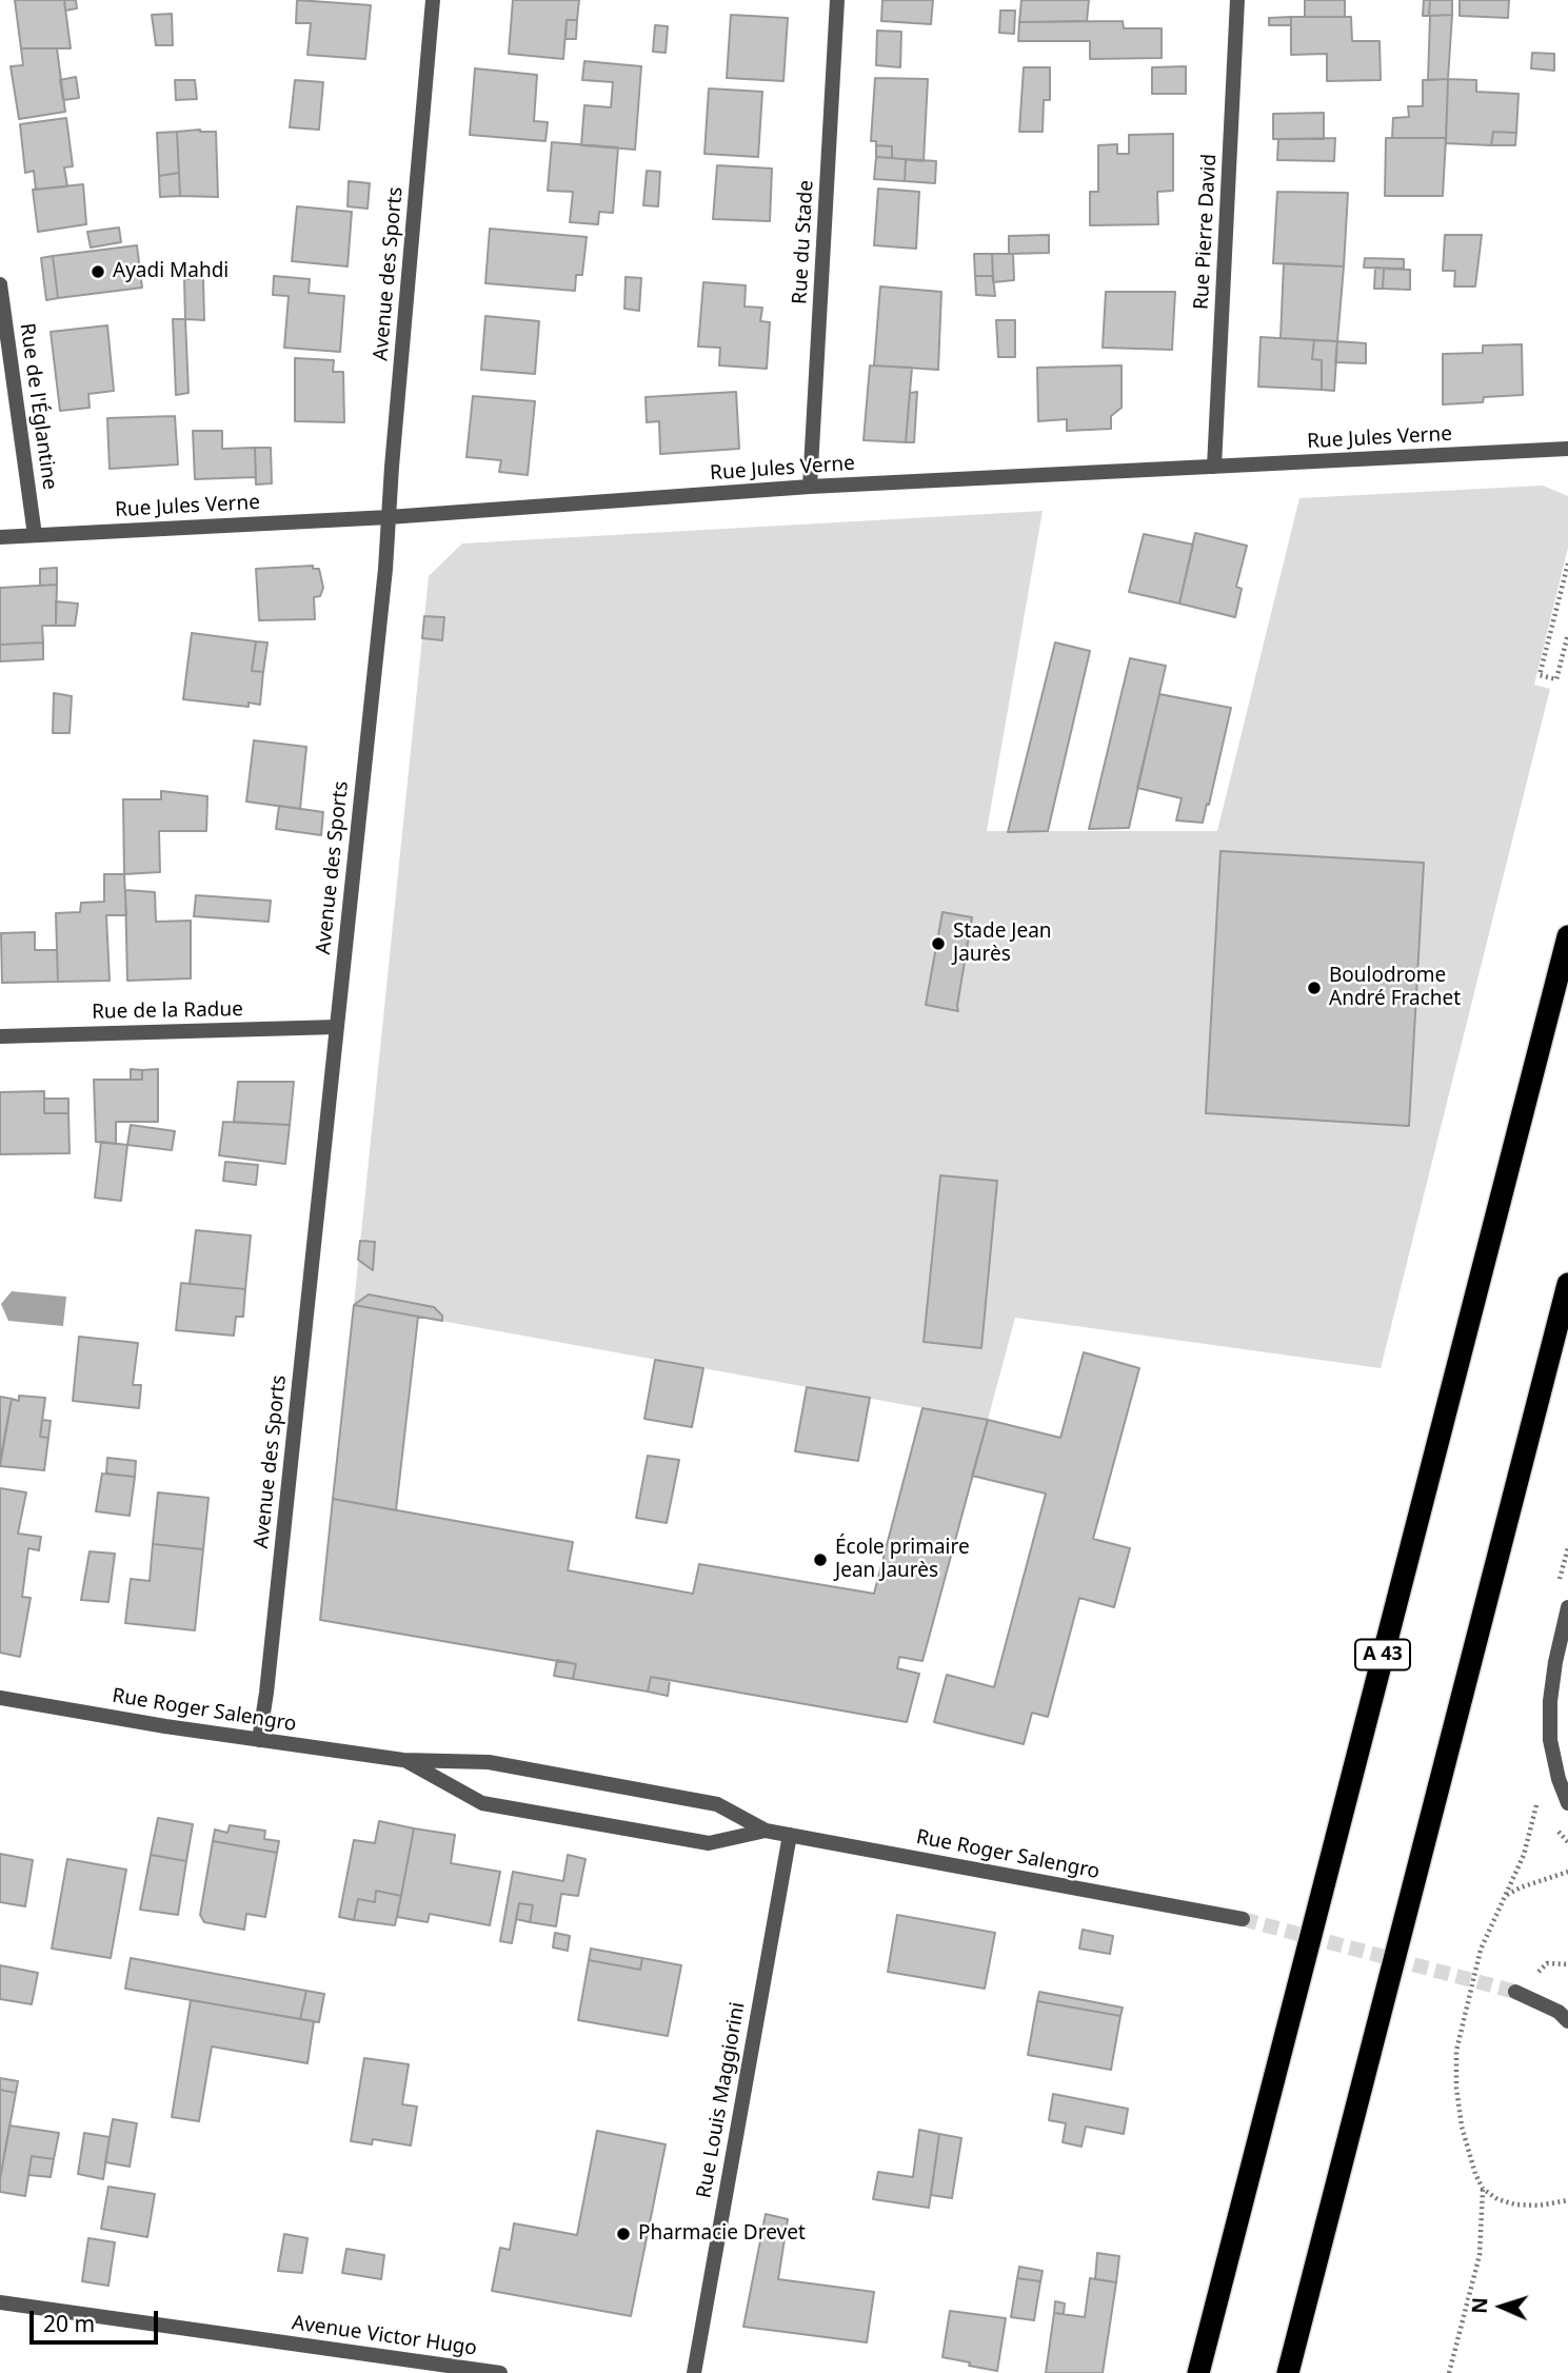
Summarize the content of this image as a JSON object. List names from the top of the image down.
{
  "streets": {
    "highway": ["A 43"],
    "street": [
      "Rue Pierre David",
      "Rue du Stade",
      "Avenue des Sports",
      "Rue de l'Églantine",
      "Rue Jules Verne",
      "Rue de la Radue",
      "Rue Roger Salengro",
      "Rue Louis Maggiorini",
      "Avenue Victor Hugo"
    ]
  },
  "crossings": [
    ["Rue Pierre David", "Rue Jules Verne"],
    ["Rue du Stade", "Rue Jules Verne"],
    ["Avenue des Sports", "Rue Jules Verne"],
    ["Avenue des Sports", "Rue de la Radue"],
    ["Avenue des Sports", "Rue Roger Salengro"],
    ["Rue de l'Églantine", "Rue Jules Verne"],
    ["Rue Roger Salengro", "Rue Louis Maggiorini"]
  ],
  "places": [
    "Ayadi Mahdi",
    "Stade Jean Jaurès",
    "Boulodrome André Frachet",
    "École primaire Jean Jaurès",
    "Pharmacie Drevet"
  ],
  "scale_bar": "20 m",
  "north": "left"
}
